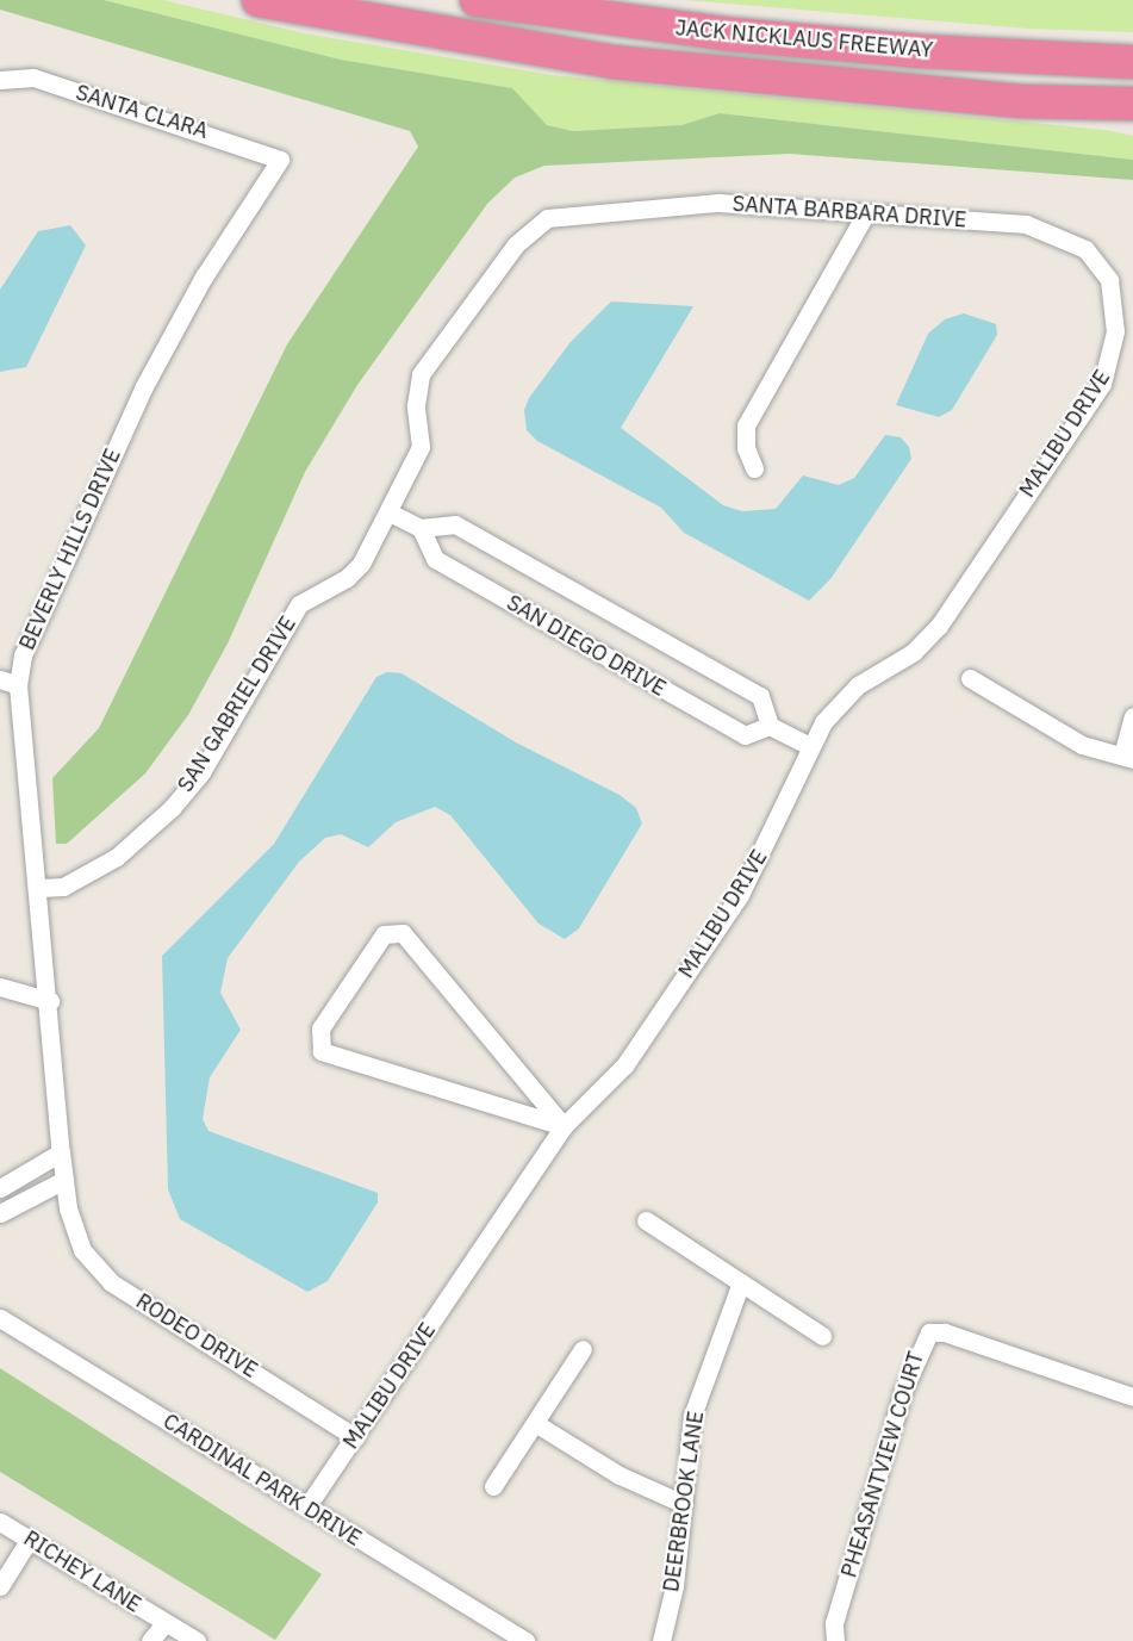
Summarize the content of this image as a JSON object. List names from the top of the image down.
{
  "streets": {
    "highway": ["JACK NICKLAUS FREEWAY"],
    "street": [
      "SANTA CLARA",
      "SANTA BARBARA DRIVE",
      "MALIBU DRIVE",
      "BEVERLY HILLS DRIVE",
      "SAN DIEGO DRIVE",
      "SAN GABRIEL DRIVE",
      "RODEO DRIVE",
      "PHEASANTVIEW COURT",
      "CARDINAL PARK DRIVE",
      "DEERBROOK LANE",
      "RICHEY LANE"
    ]
  },
  "crossings": [
    ["SANTA CLARA", "BEVERLY HILLS DRIVE"],
    ["SANTA BARBARA DRIVE", "MALIBU DRIVE"],
    ["SANTA BARBARA DRIVE", "SAN GABRIEL DRIVE"],
    ["MALIBU DRIVE", "RODEO DRIVE"],
    ["MALIBU DRIVE", "CARDINAL PARK DRIVE"],
    ["BEVERLY HILLS DRIVE", "SAN GABRIEL DRIVE"],
    ["BEVERLY HILLS DRIVE", "RODEO DRIVE"]
  ]
}
